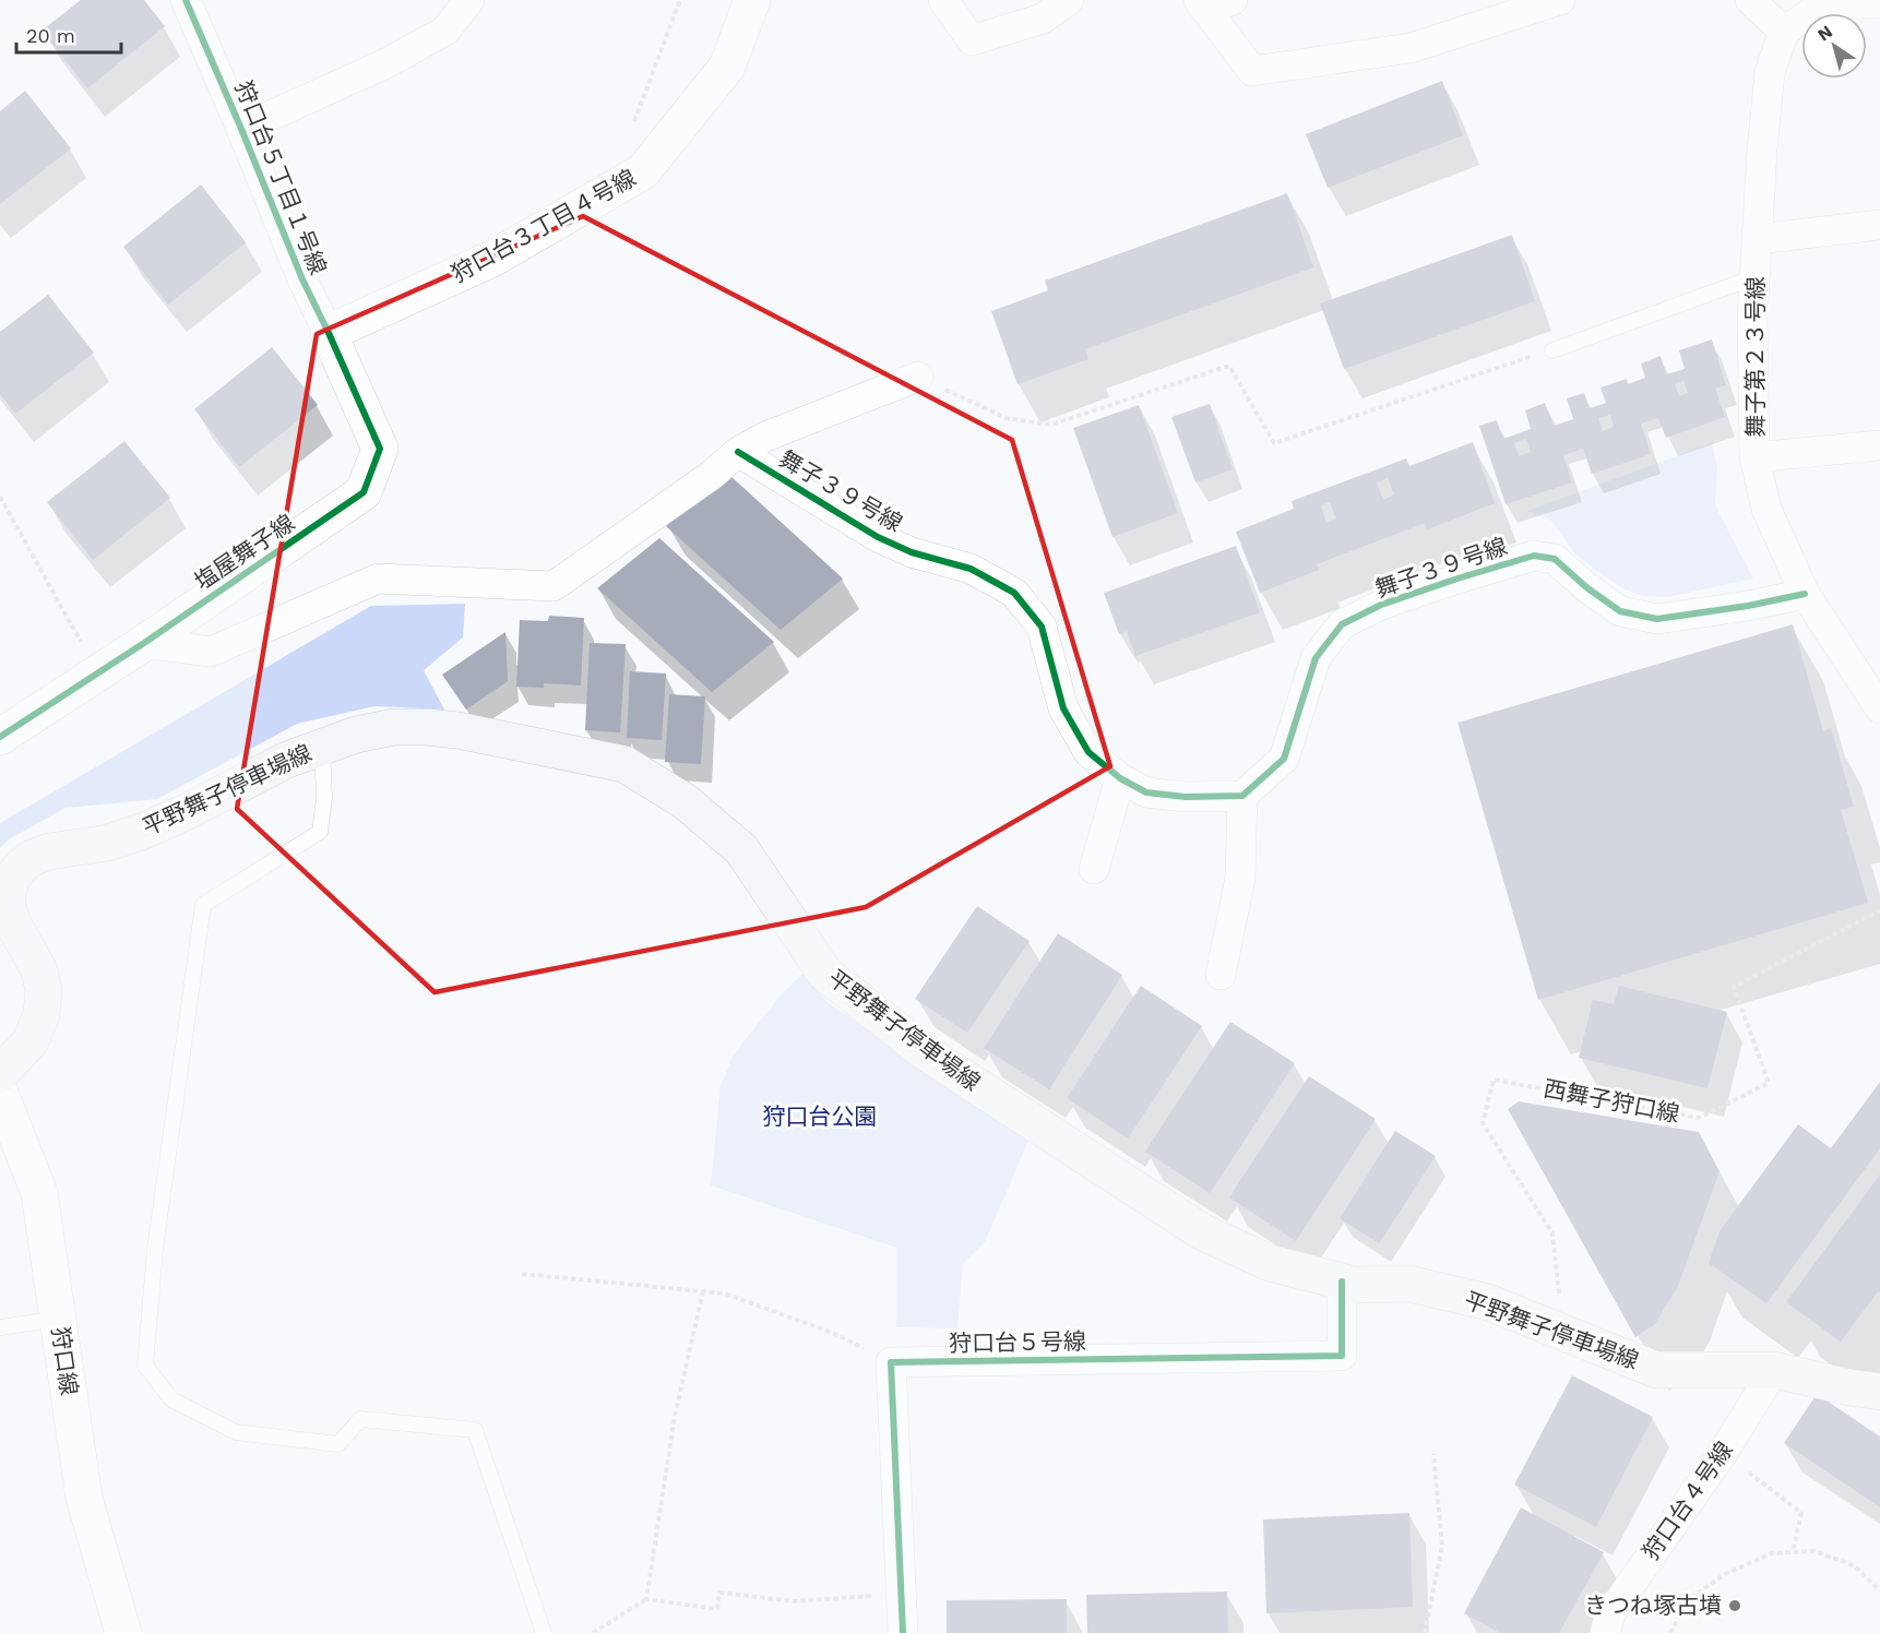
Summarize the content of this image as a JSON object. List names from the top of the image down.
{
  "streets": {
    "main road": ["平野舞子停車場線"],
    "street": [
      "狩口台５丁目１号線",
      "狩口台３丁目４号線",
      "舞子第２３号線",
      "舞子３９号線",
      "塩屋舞子線",
      "狩口台５号線",
      "狩口線",
      "狩口台４号線"
    ],
    "path": ["西舞子狩口線"]
  },
  "crossings": [
    ["狩口台５丁目１号線", "狩口台３丁目４号線"],
    ["狩口台５丁目１号線", "塩屋舞子線"],
    ["狩口台３丁目４号線", "塩屋舞子線"],
    ["舞子第２３号線", "舞子３９号線"],
    ["平野舞子停車場線", "西舞子狩口線"],
    ["平野舞子停車場線", "狩口台５号線"],
    ["平野舞子停車場線", "狩口台４号線"]
  ],
  "parks": ["狩口台公園"],
  "places": ["きつね塚古墳"],
  "scale_bar": "20 m",
  "north": "top left"
}
